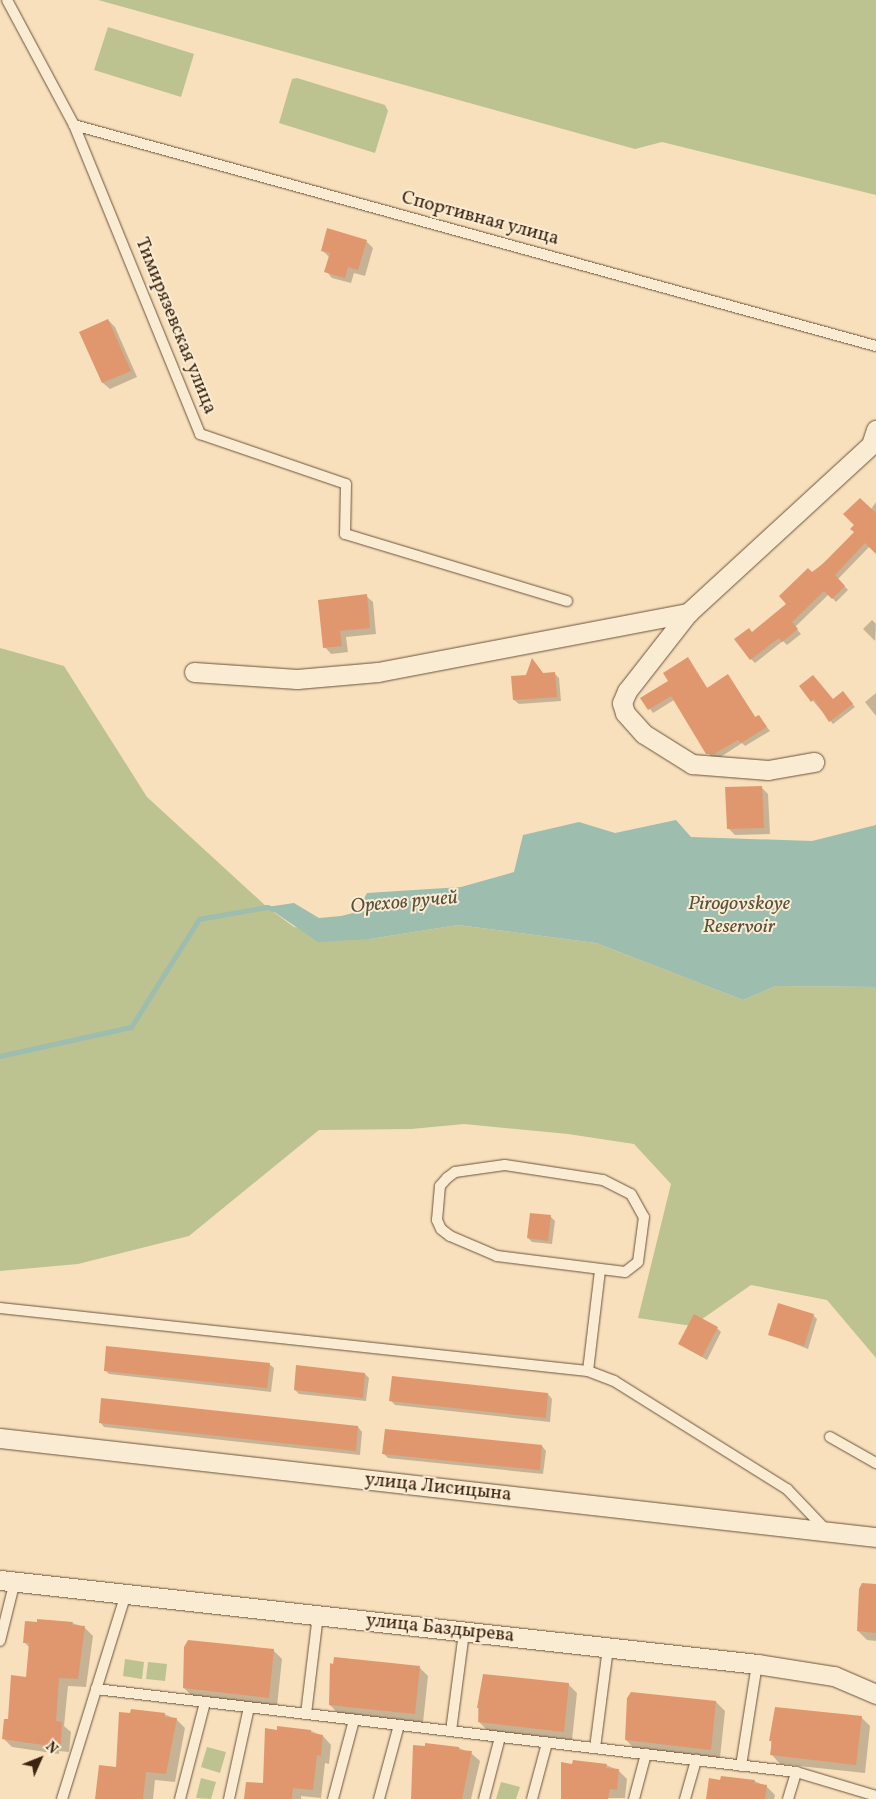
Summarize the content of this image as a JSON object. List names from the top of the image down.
{
  "streets": {
    "street": ["улица Лисицына", "улица Баздырева"],
    "lane": ["Спортивная улица", "Тимирязевская улица"]
  },
  "crossings": [
    ["Спортивная улица", "Тимирязевская улица"]
  ],
  "water": ["Орехов ручей", "Pirogovskoye Reservoir"],
  "north": "top right"
}
